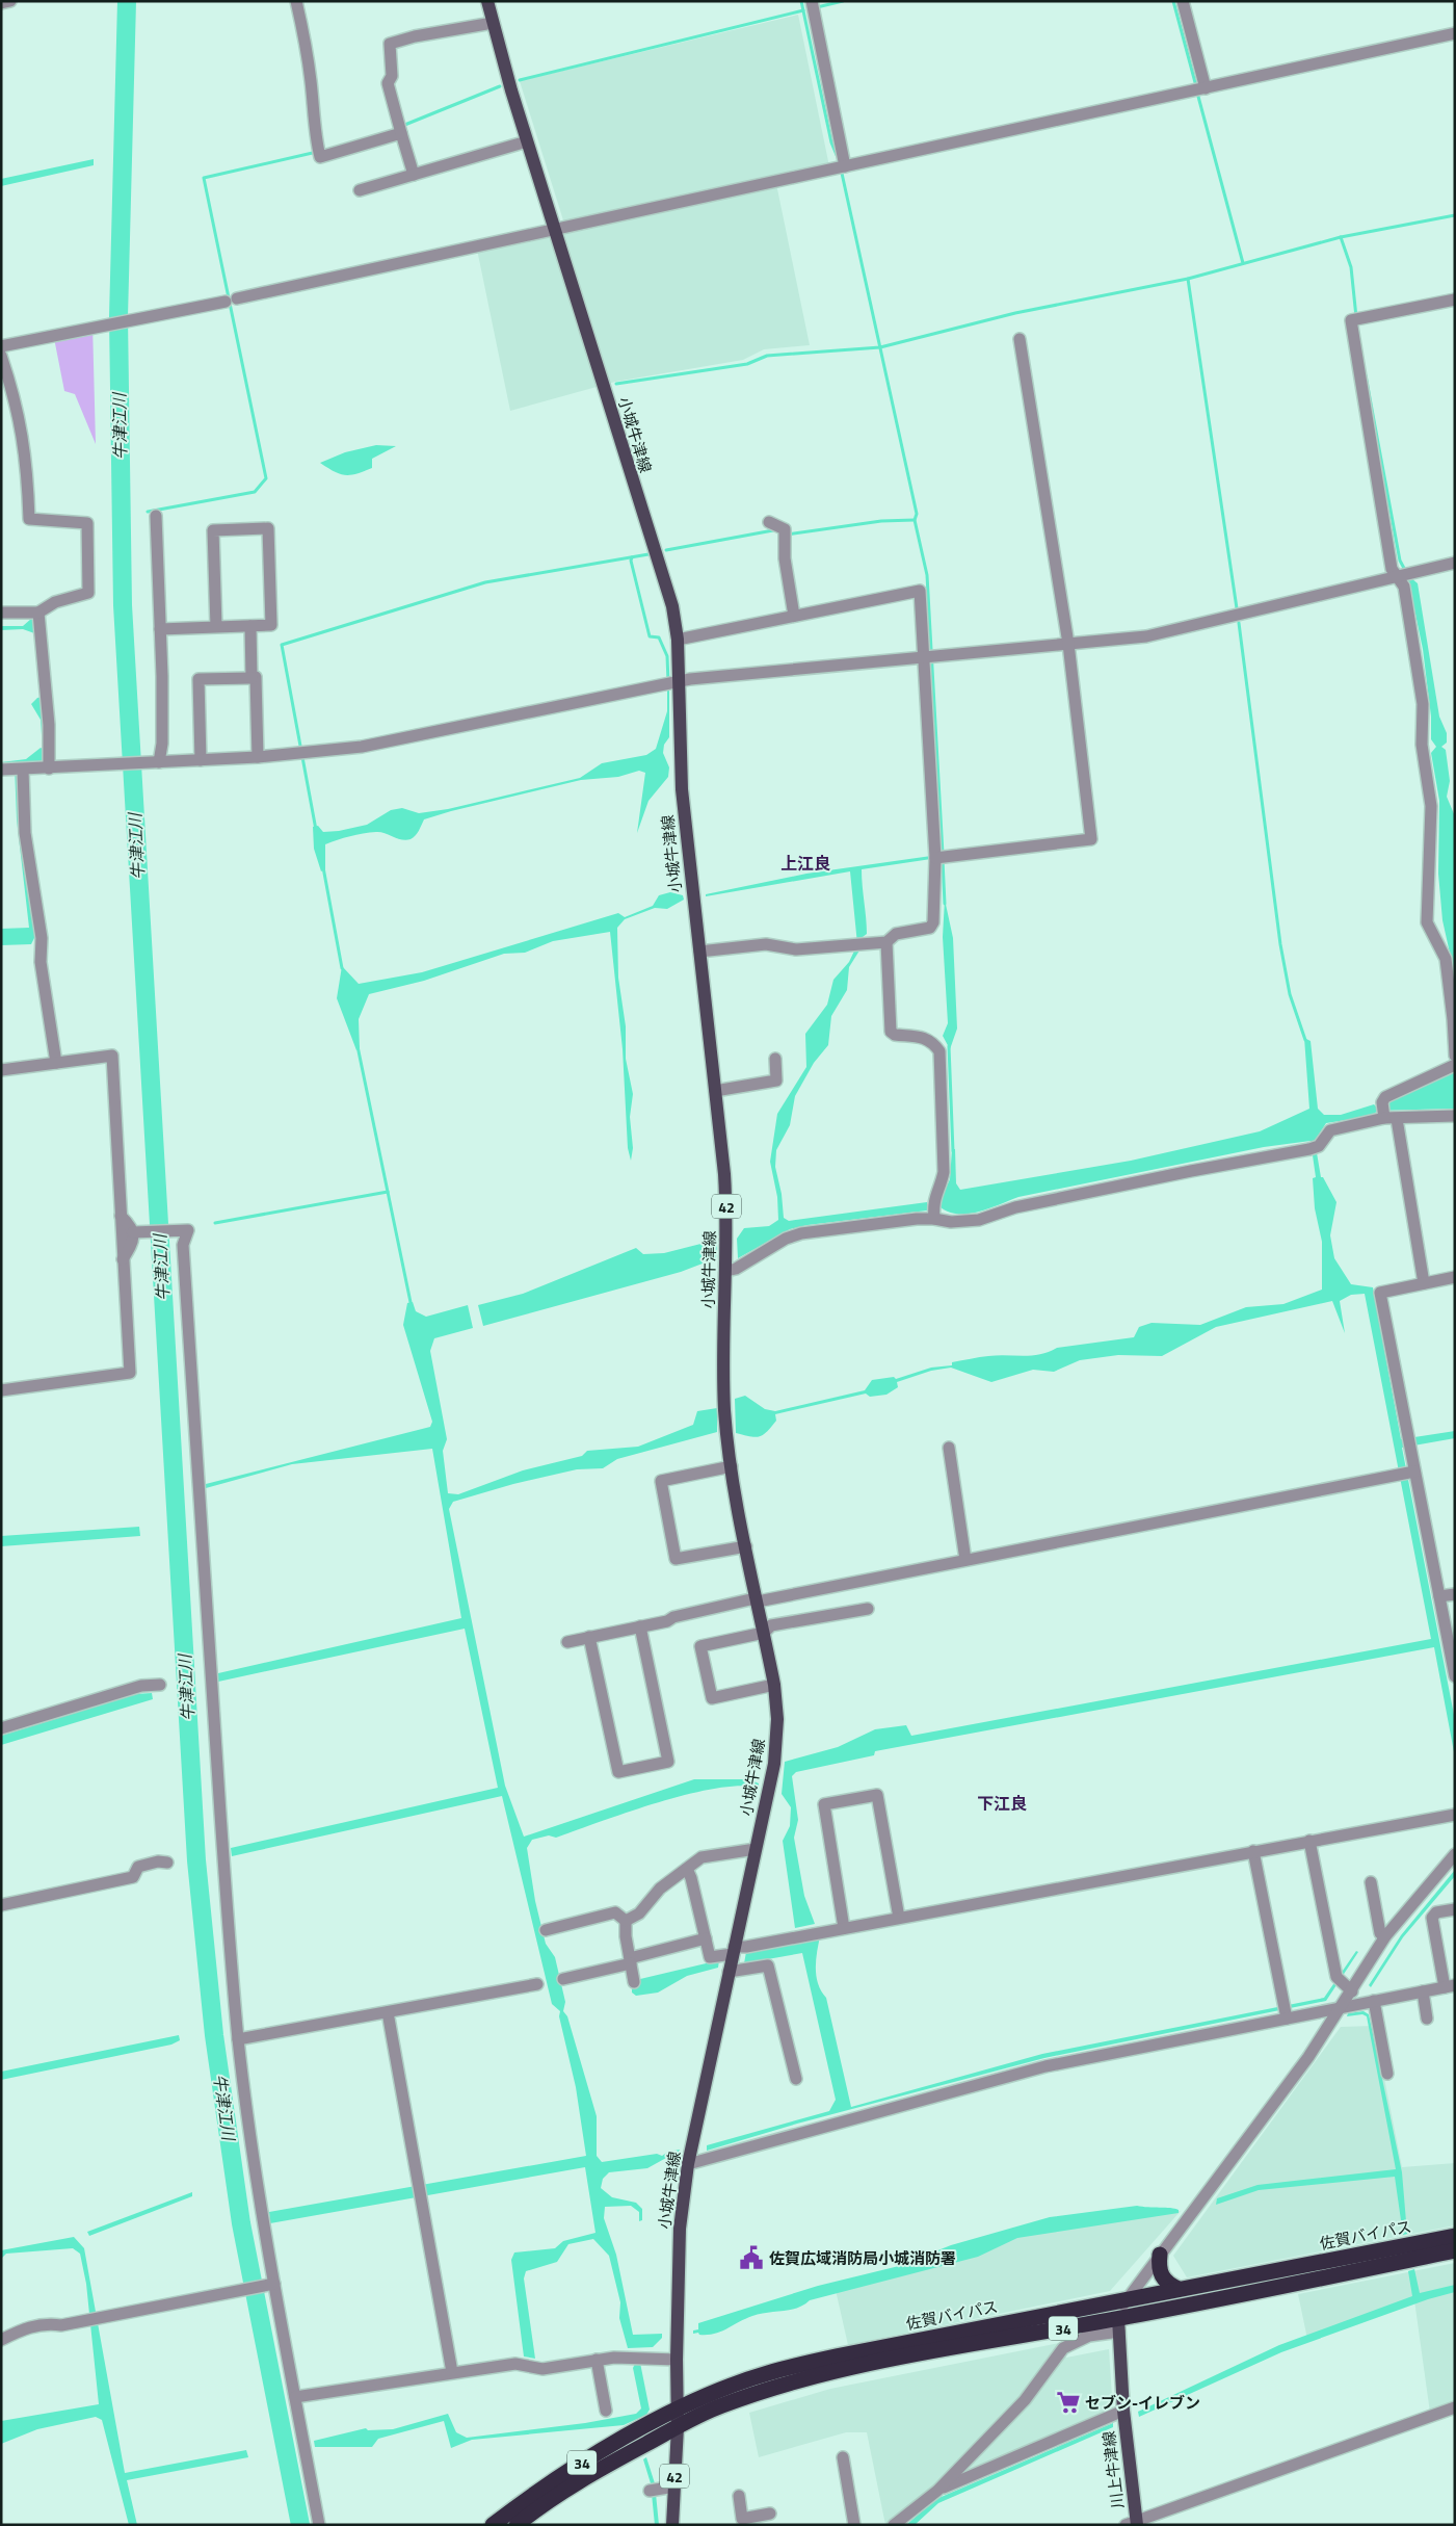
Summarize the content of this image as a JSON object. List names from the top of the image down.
{
  "streets": {
    "highway": ["佐賀バイパス", "34"],
    "main road": ["小城牛津線", "42", "川上牛津線"]
  },
  "crossings": [
    ["小城牛津線", "佐賀バイパス"],
    ["佐賀バイパス", "川上牛津線"]
  ],
  "districts": ["上江良", "下江良"],
  "water": ["牛津江川"],
  "places": {
    "public building": ["佐賀広域消防局小城消防署"],
    "supermarket": ["セブン-イレブン"]
  }
}
